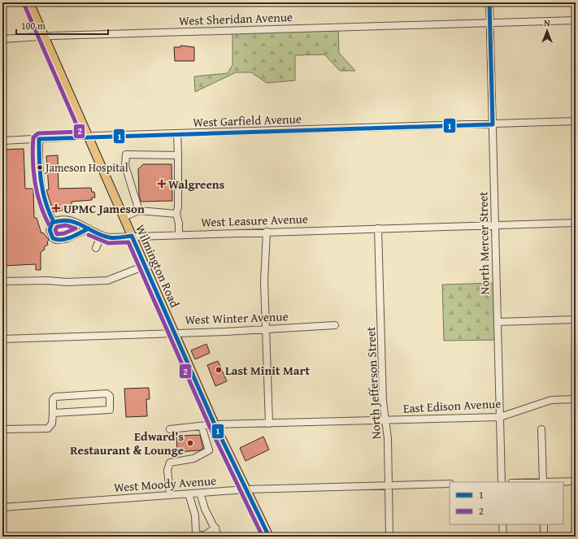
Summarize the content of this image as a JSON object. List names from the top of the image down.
{
  "streets": {
    "main road": ["Wilmington Road"],
    "street": [
      "West Sheridan Avenue",
      "West Garfield Avenue",
      "West Leasure Avenue",
      "North Mercer Street",
      "West Winter Avenue",
      "North Jefferson Street",
      "East Edison Avenue",
      "West Moody Avenue"
    ]
  },
  "crossings": [
    ["West Sheridan Avenue", "North Mercer Street"],
    ["West Sheridan Avenue", "Wilmington Road"],
    ["West Garfield Avenue", "North Mercer Street"],
    ["West Garfield Avenue", "Wilmington Road"],
    ["West Leasure Avenue", "North Mercer Street"],
    ["West Leasure Avenue", "Wilmington Road"],
    ["West Leasure Avenue", "North Jefferson Street"],
    ["North Mercer Street", "East Edison Avenue"],
    ["Wilmington Road", "West Winter Avenue"],
    ["Wilmington Road", "East Edison Avenue"],
    ["Wilmington Road", "West Moody Avenue"],
    ["North Jefferson Street", "East Edison Avenue"],
    ["North Jefferson Street", "West Moody Avenue"]
  ],
  "places": {
    "other": ["Jameson Hospital", "Last Minit Mart", "Edward's Restaurant & Lounge"],
    "health": ["Walgreens", "UPMC Jameson"]
  },
  "lines": ["transit line 1", "transit line 2"],
  "legend": ["1", "2"],
  "scale_bar": "100 m",
  "north": "top"
}
